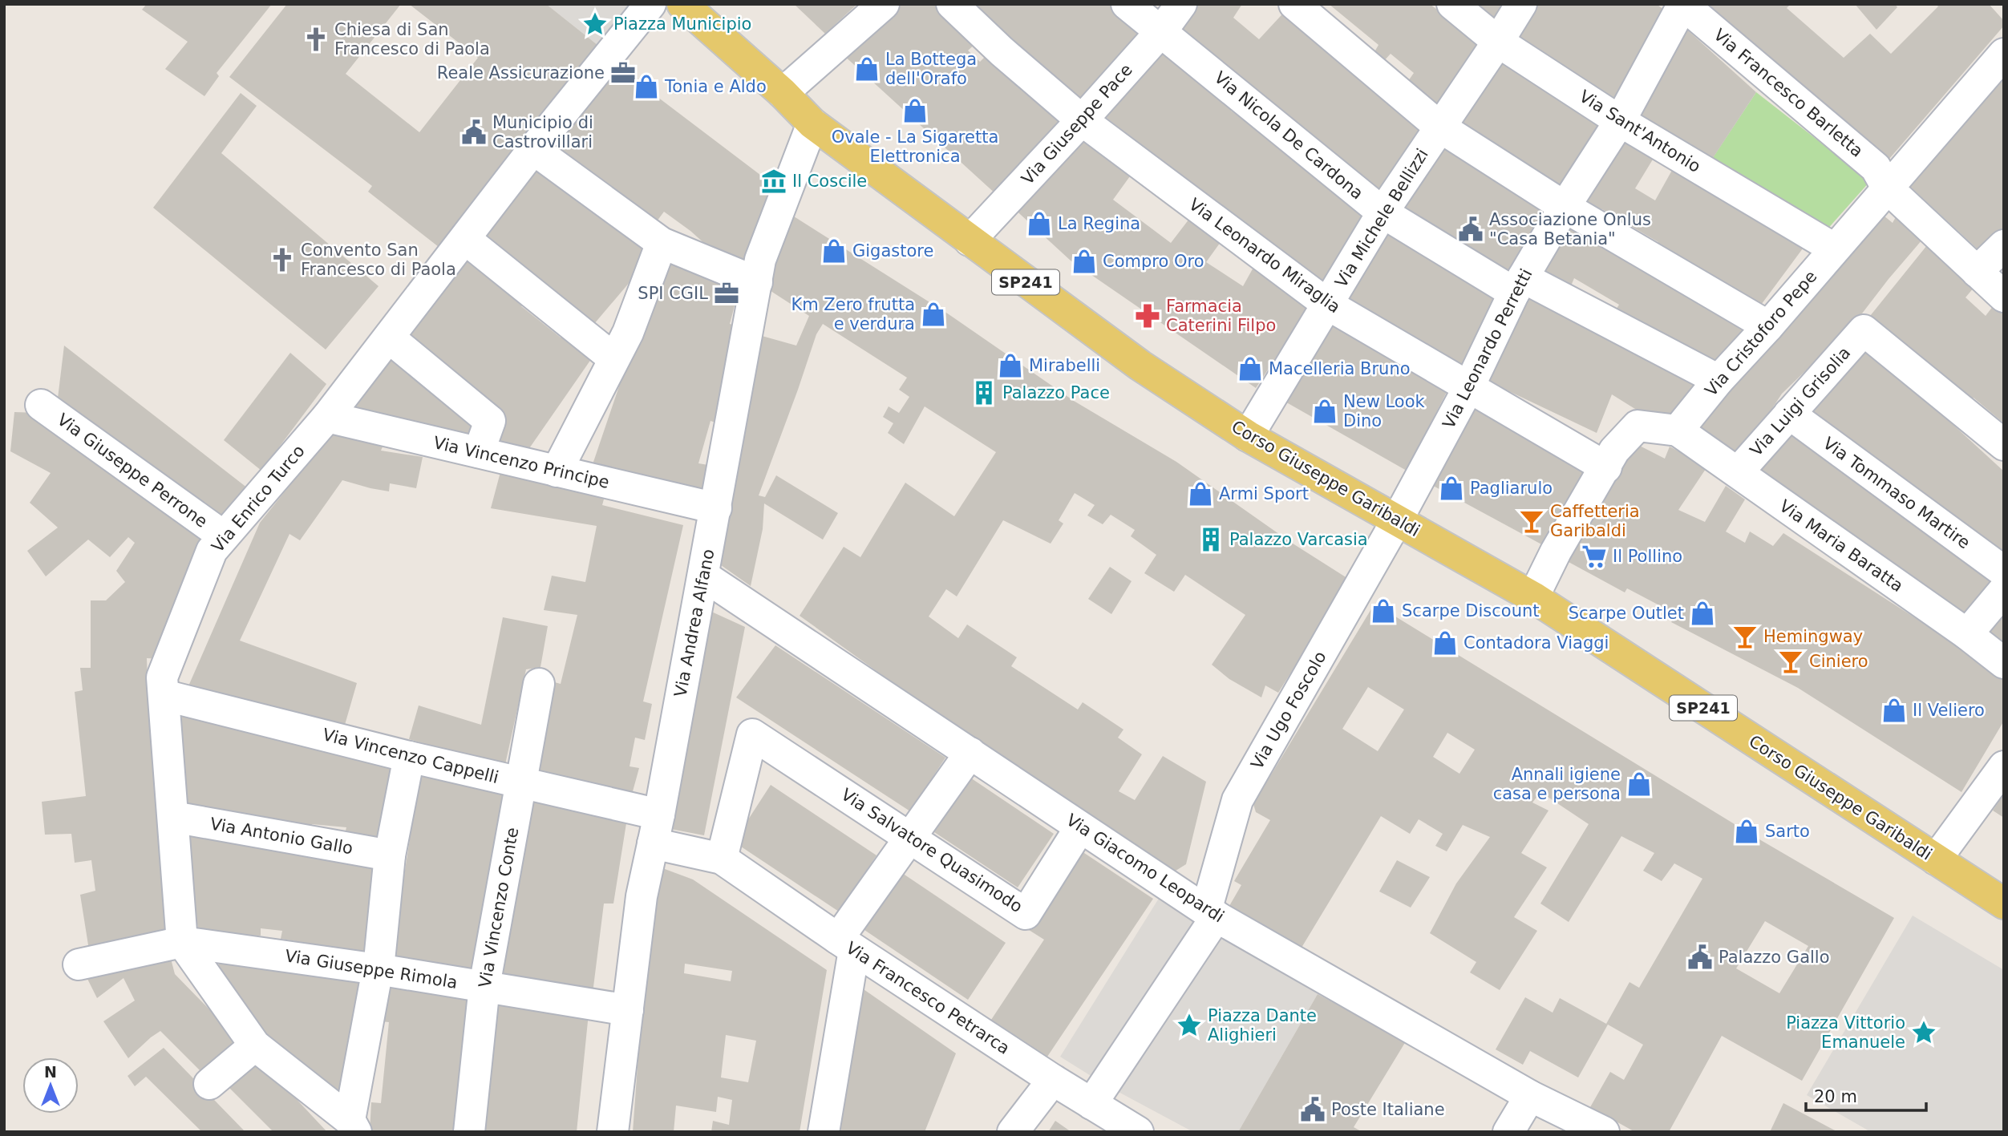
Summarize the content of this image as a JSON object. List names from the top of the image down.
{
  "streets": {
    "main road": ["SP241", "Corso Giuseppe Garibaldi"],
    "street": [
      "Via Francesco Barletta",
      "Via Giuseppe Pace",
      "Via Sant'Antonio",
      "Via Nicola De Cardona",
      "Via Michele Bellizzi",
      "Via Leonardo Miraglia",
      "Via Cristoforo Pepe",
      "Via Leonardo Perretti",
      "Via Luigi Grisolia",
      "Via Vincenzo Principe",
      "Via Giuseppe Perrone",
      "Via Tommaso Martire",
      "Via Enrico Turco",
      "Via Maria Baratta",
      "Via Andrea Alfano",
      "Via Ugo Foscolo",
      "Via Vincenzo Cappelli",
      "Via Antonio Gallo",
      "Via Salvatore Quasimodo",
      "Via Giacomo Leopardi",
      "Via Vincenzo Conte",
      "Via Giuseppe Rimola",
      "Via Francesco Petrarca"
    ]
  },
  "crossings": [
    ["Via Francesco Barletta", "Via Cristoforo Pepe"],
    ["Via Francesco Barletta", "Via Leonardo Perretti"],
    ["Via Giuseppe Pace", "Via Nicola De Cardona"],
    ["Via Giuseppe Pace", "Via Leonardo Miraglia"],
    ["Via Giuseppe Pace", "Corso Giuseppe Garibaldi"],
    ["Via Sant'Antonio", "Via Michele Bellizzi"],
    ["Via Sant'Antonio", "Via Cristoforo Pepe"],
    ["Via Sant'Antonio", "Via Leonardo Perretti"],
    ["Via Nicola De Cardona", "Via Michele Bellizzi"],
    ["Via Nicola De Cardona", "Via Cristoforo Pepe"],
    ["Via Nicola De Cardona", "Via Leonardo Perretti"],
    ["Via Michele Bellizzi", "Via Leonardo Miraglia"],
    ["Via Michele Bellizzi", "Corso Giuseppe Garibaldi"],
    ["Via Leonardo Miraglia", "Via Leonardo Perretti"],
    ["Via Cristoforo Pepe", "Via Maria Baratta"],
    ["Via Leonardo Perretti", "Corso Giuseppe Garibaldi"],
    ["Via Leonardo Perretti", "Via Ugo Foscolo"],
    ["Via Luigi Grisolia", "Via Tommaso Martire"],
    ["Via Luigi Grisolia", "Via Maria Baratta"],
    ["Via Vincenzo Principe", "Via Enrico Turco"],
    ["Via Vincenzo Principe", "Via Andrea Alfano"],
    ["Via Giuseppe Perrone", "Via Enrico Turco"],
    ["Corso Giuseppe Garibaldi", "Via Andrea Alfano"],
    ["Corso Giuseppe Garibaldi", "Via Ugo Foscolo"],
    ["Via Enrico Turco", "Via Vincenzo Cappelli"],
    ["Via Enrico Turco", "Via Antonio Gallo"],
    ["Via Enrico Turco", "Via Giuseppe Rimola"],
    ["Via Andrea Alfano", "Via Vincenzo Cappelli"],
    ["Via Andrea Alfano", "Via Giacomo Leopardi"],
    ["Via Andrea Alfano", "Via Giuseppe Rimola"],
    ["Via Andrea Alfano", "Via Francesco Petrarca"],
    ["Via Ugo Foscolo", "Via Giacomo Leopardi"],
    ["Via Vincenzo Cappelli", "Via Vincenzo Conte"],
    ["Via Vincenzo Cappelli", "Via Francesco Petrarca"],
    ["Via Salvatore Quasimodo", "Via Giacomo Leopardi"],
    ["Via Salvatore Quasimodo", "Via Francesco Petrarca"],
    ["Via Vincenzo Conte", "Via Giuseppe Rimola"]
  ],
  "places": {
    "place": ["Piazza Municipio", "Piazza Dante Alighieri", "Piazza Vittorio Emanuele"],
    "church": ["Chiesa di San Francesco di Paola", "Convento San Francesco di Paola"],
    "shop": [
      "La Bottega dell'Orafo",
      "Tonia e Aldo",
      "Ovale - La Sigaretta Elettronica",
      "La Regina",
      "Gigastore",
      "Compro Oro",
      "Km Zero frutta e verdura",
      "Mirabelli",
      "Macelleria Bruno",
      "New Look Dino",
      "Pagliarulo",
      "Armi Sport",
      "Scarpe Discount",
      "Scarpe Outlet",
      "Contadora Viaggi",
      "Il Veliero",
      "Annali igiene casa e persona",
      "Sarto"
    ],
    "office": ["Reale Assicurazione", "SPI CGIL"],
    "public building": [
      "Municipio di Castrovillari",
      "Associazione Onlus \"Casa Betania\"",
      "Palazzo Gallo",
      "Poste Italiane"
    ],
    "museum": ["Il Coscile"],
    "pharmacy": ["Farmacia Caterini Filpo"],
    "building": ["Palazzo Pace", "Palazzo Varcasia"],
    "bar": ["Caffetteria Garibaldi", "Hemingway", "Ciniero"],
    "supermarket": ["Il Pollino"]
  },
  "scale_bar": "20 m",
  "north": "top"
}
